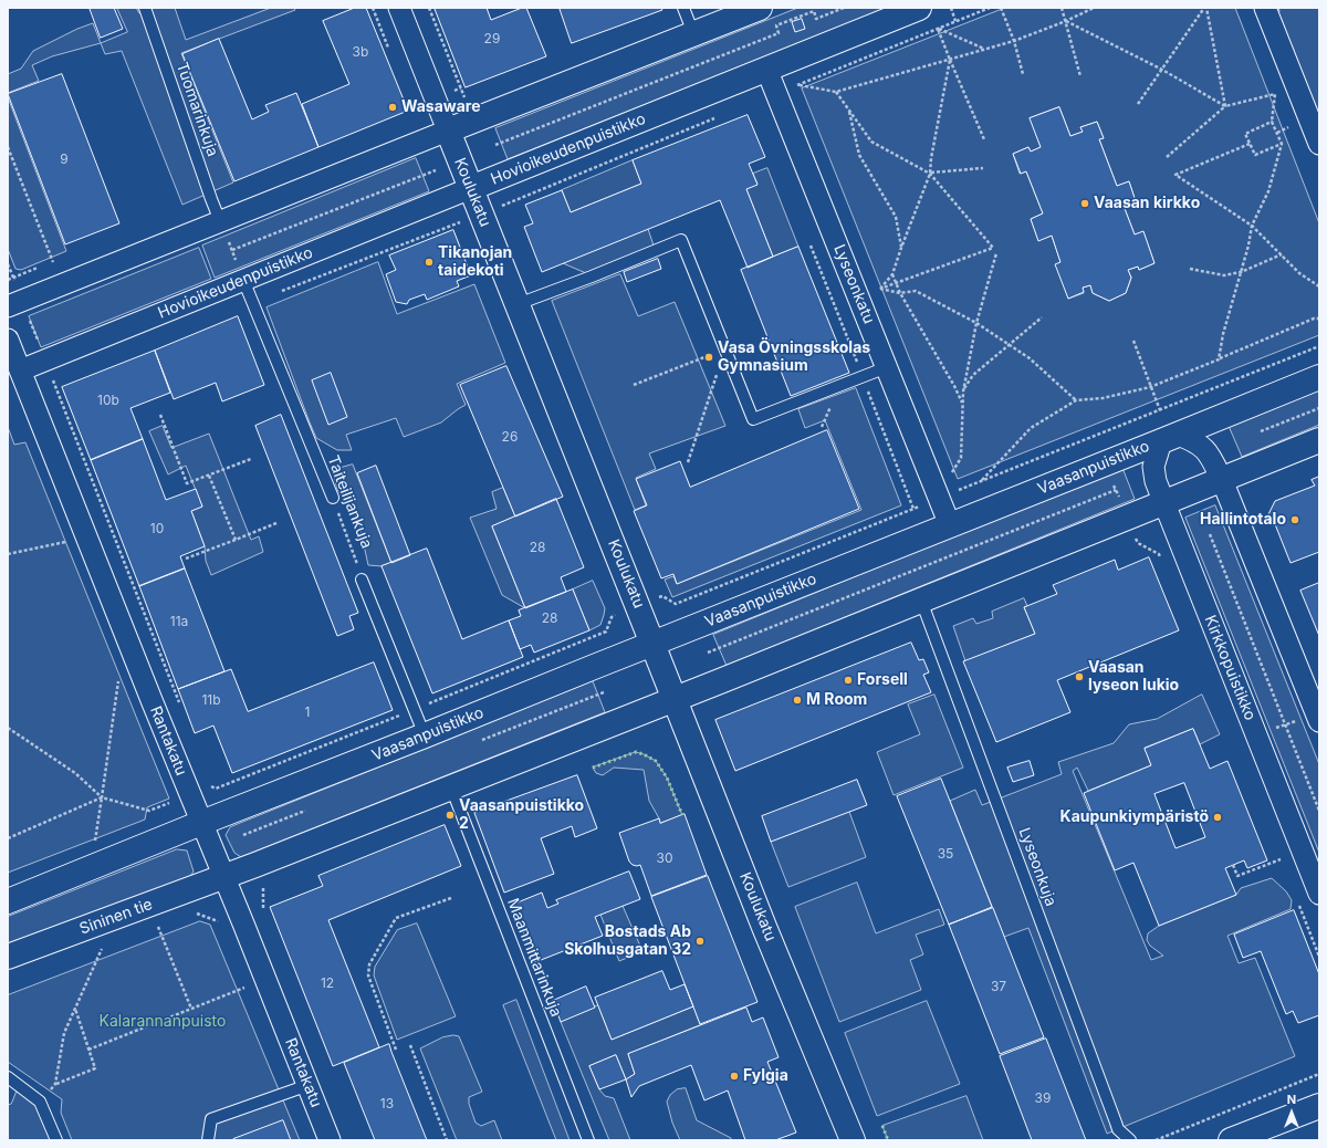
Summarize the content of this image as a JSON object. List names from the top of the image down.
{
  "streets": {
    "main road": [
      "Hovioikeudenpuistikko",
      "Koulukatu",
      "Vaasanpuistikko",
      "Sininen tie"
    ],
    "street": ["Lyseonkatu", "Kirkkopuistikko", "Rantakatu"],
    "lane": [
      "Tuomarinkuja",
      "Taiteilijankuja",
      "Lyseonkuja",
      "Maanmittarinkuja"
    ]
  },
  "crossings": [
    ["Hovioikeudenpuistikko", "Koulukatu"],
    ["Hovioikeudenpuistikko", "Lyseonkatu"],
    ["Hovioikeudenpuistikko", "Taiteilijankuja"],
    ["Hovioikeudenpuistikko", "Rantakatu"],
    ["Koulukatu", "Vaasanpuistikko"],
    ["Lyseonkatu", "Vaasanpuistikko"],
    ["Vaasanpuistikko", "Kirkkopuistikko"],
    ["Vaasanpuistikko", "Rantakatu"],
    ["Rantakatu", "Sininen tie"]
  ],
  "parks": ["Kalarannanpuisto"],
  "places": [
    "Wasaware",
    "Vaasan kirkko",
    "Tikanojan taidekoti",
    "Vasa Övningsskolas Gymnasium",
    "Hallintotalo",
    "Vaasan lyseon lukio",
    "Forsell",
    "M Room",
    "Vaasanpuistikko 2",
    "Kaupunkiympäristö",
    "Bostads Ab Skolhusgatan 32",
    "Fylgia"
  ],
  "house_numbers": [
    "29",
    "3b",
    "9",
    "10b",
    "26",
    "10",
    "28",
    "28",
    "11a",
    "11b",
    "1",
    "35",
    "30",
    "12",
    "37",
    "39",
    "13"
  ],
  "north": "top"
}
